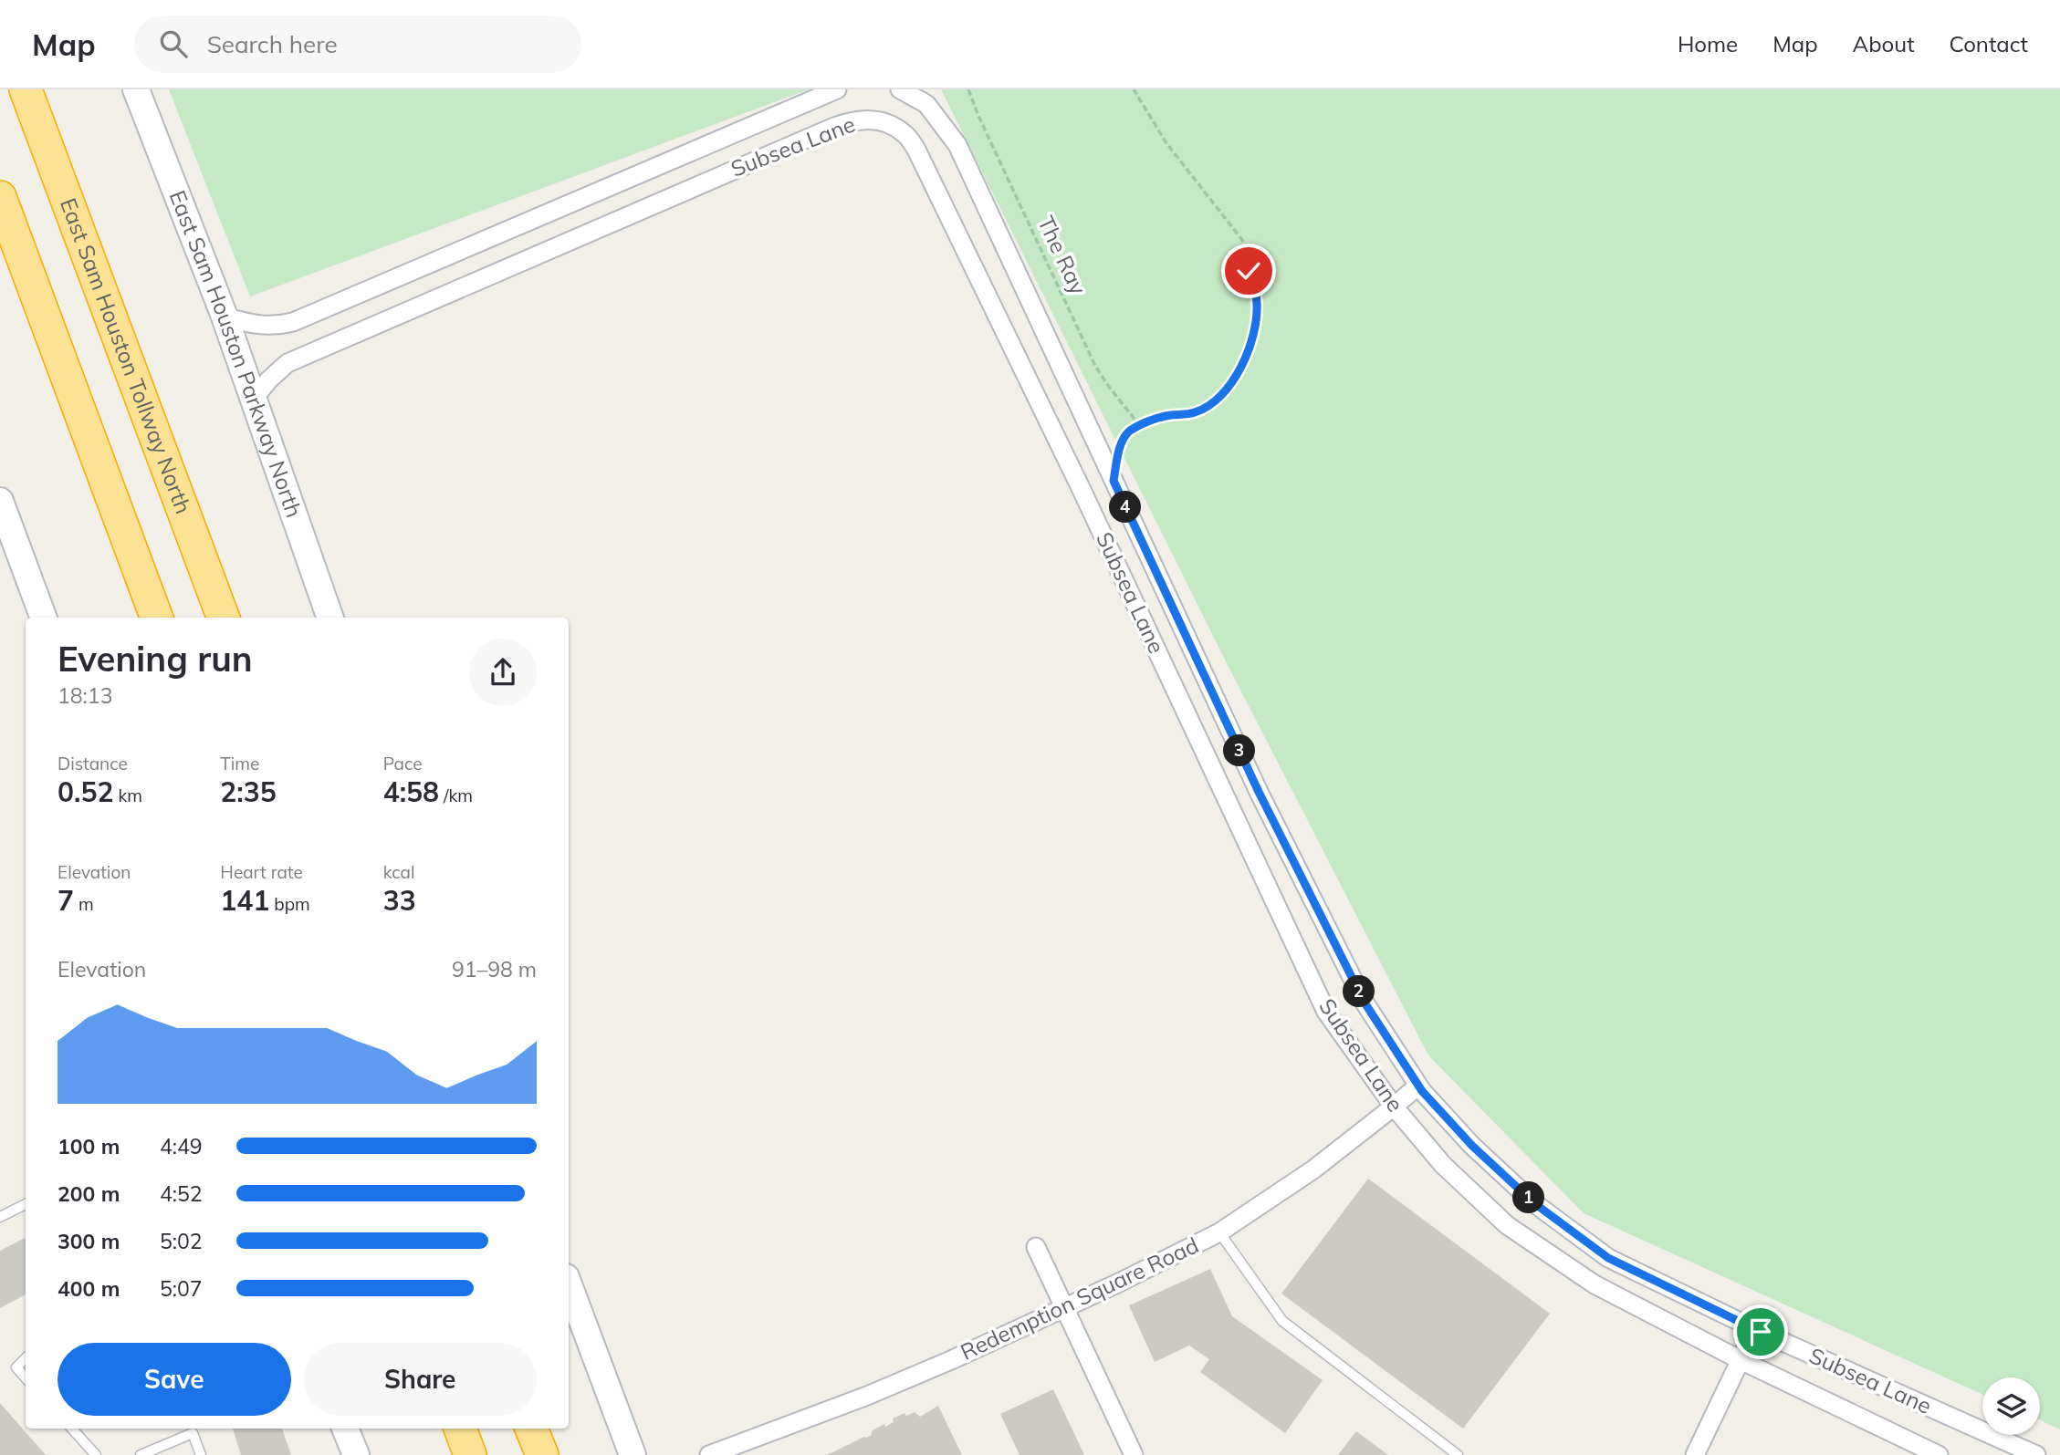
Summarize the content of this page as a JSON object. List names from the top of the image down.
{
  "streets": {
    "highway": ["East Sam Houston Tollway North"],
    "main road": ["East Sam Houston Parkway North"],
    "street": ["Subsea Lane", "Redemption Square Road"],
    "path": ["The Ray"]
  },
  "crossings": [
    ["Subsea Lane", "East Sam Houston Parkway North"],
    ["Subsea Lane", "Redemption Square Road"]
  ],
  "page": {
    "header": "Map",
    "search": "Search here",
    "nav": [
      "Home",
      "Map",
      "About",
      "Contact"
    ],
    "pins": [
      "4",
      "3",
      "2",
      "1"
    ],
    "heading": ["Evening run", "18:13"],
    "stats": [
      ["Distance", "0.52 km"],
      ["Time", "2:35"],
      ["Pace", "4:58 /km"],
      ["Elevation", "7 m"],
      ["Heart rate", "141 bpm"],
      ["kcal", "33"]
    ],
    "chart": ["Elevation", "91–98 m"],
    "list": [
      {
        "name": "100 m",
        "note": "4:49"
      },
      {
        "name": "200 m",
        "note": "4:52"
      },
      {
        "name": "300 m",
        "note": "5:02"
      },
      {
        "name": "400 m",
        "note": "5:07"
      }
    ],
    "buttons": ["Save", "Share"]
  }
}
